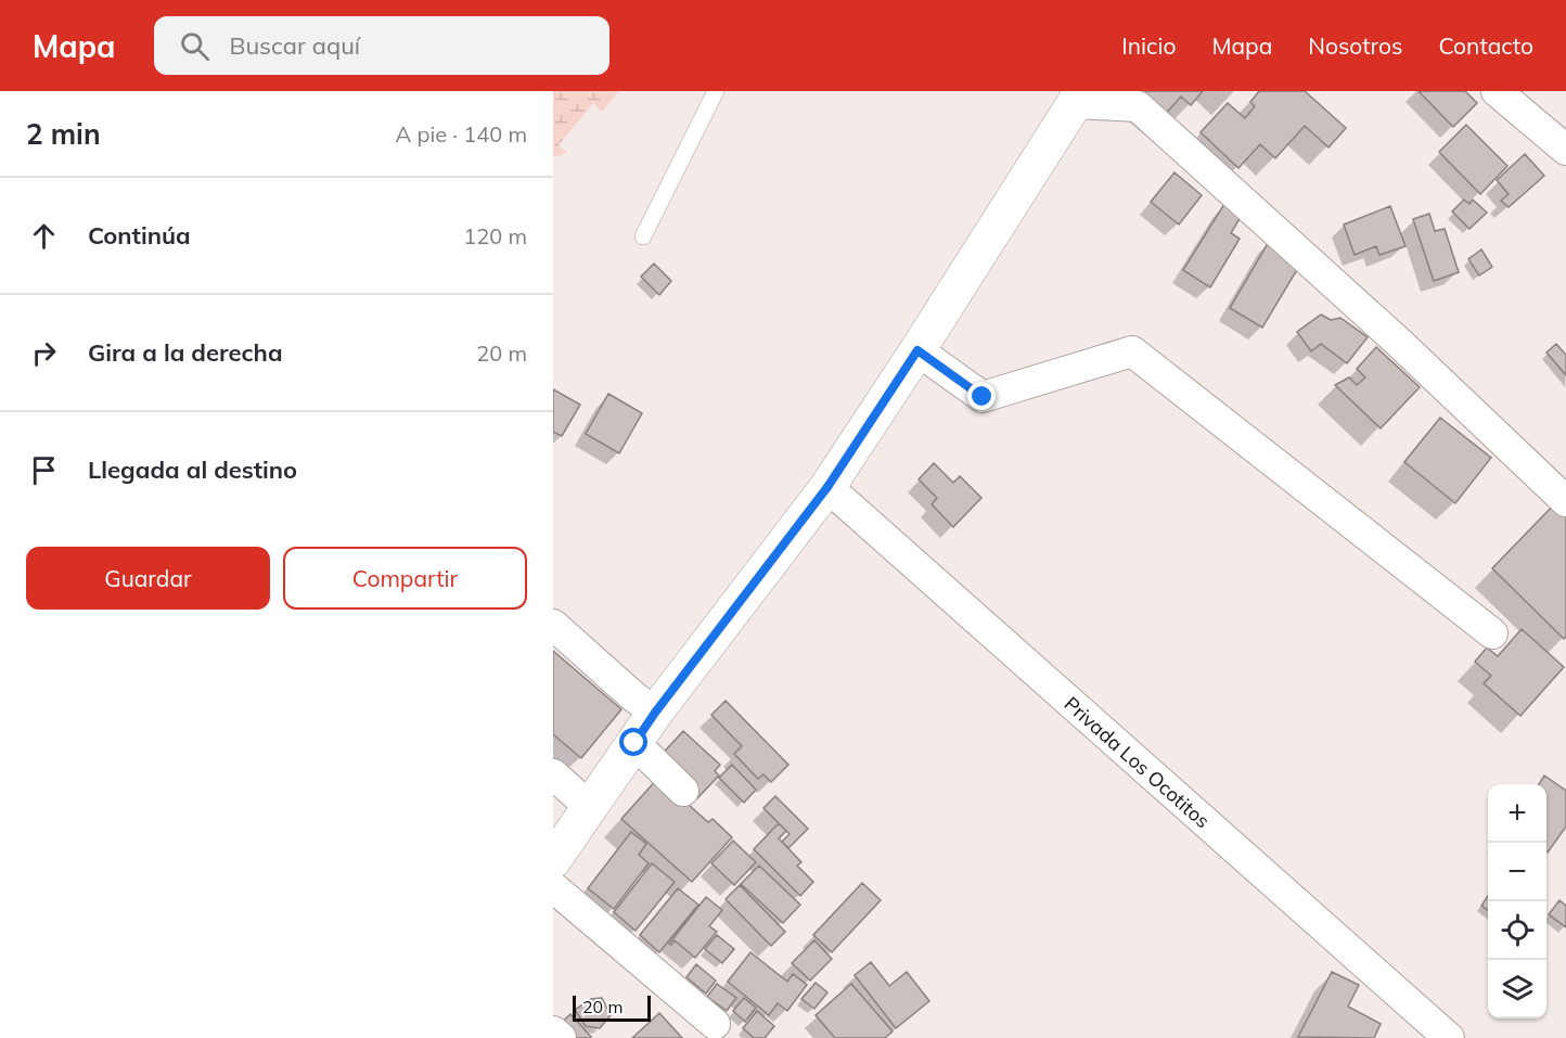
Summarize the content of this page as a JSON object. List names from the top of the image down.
{
  "streets": {
    "street": ["Privada Los Ocotitos"]
  },
  "scale_bar": "20 m",
  "page": {
    "header": "Mapa",
    "search": "Buscar aquí",
    "nav": [
      "Inicio",
      "Mapa",
      "Nosotros",
      "Contacto"
    ],
    "heading": ["2 min", "A pie · 140 m"],
    "list": [
      ["Continúa", "120 m"],
      ["Gira a la derecha", "20 m"],
      "Llegada al destino"
    ],
    "buttons": ["Guardar", "Compartir"],
    "map_buttons": ["+", "−"],
    "scale": "20 m"
  }
}
